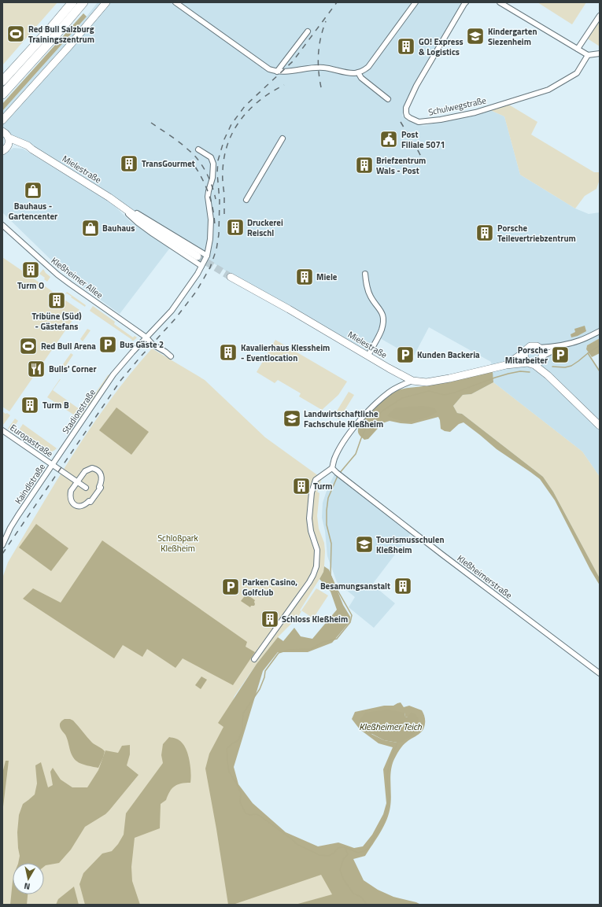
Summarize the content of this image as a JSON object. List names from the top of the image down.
{
  "streets": {
    "street": [
      "Schulwegstraße",
      "Mielestraße",
      "Kleßheimer Allee",
      "Stadionstraße",
      "Europastraße",
      "Kaindlstraße",
      "Kleßheimerstraße"
    ]
  },
  "crossings": [
    ["Mielestraße", "Stadionstraße"],
    ["Kleßheimer Allee", "Stadionstraße"],
    ["Stadionstraße", "Europastraße"],
    ["Stadionstraße", "Kaindlstraße"],
    ["Europastraße", "Kaindlstraße"]
  ],
  "water": ["Kleßheimer Teich"],
  "parks": ["Schloßpark Kleßheim"],
  "places": {
    "sports": ["Red Bull Salzburg Trainingszentrum", "Red Bull Arena"],
    "school or university": ["Kindergarten Siezenheim", "Landwirtschaftliche Fachschule Kleßheim", "Tourismusschulen Kleßheim"],
    "building": [
      "GO! Express & Logistics",
      "TransGourmet",
      "Briefzentrum Wals - Post",
      "Druckerei Reischl",
      "Porsche Teilevertriebzentrum",
      "Turm O",
      "Miele",
      "Tribüne (Süd) - Gästefans",
      "Kavalierhaus Klessheim - Eventlocation",
      "Turm B",
      "Turm",
      "Besamungsanstalt",
      "Schloss Kleßheim"
    ],
    "public building": ["Post Filiale 5071"],
    "shop": ["Bauhaus - Gartencenter", "Bauhaus"],
    "parking": [
      "Bus Gäste 2",
      "Kunden Backeria",
      "Porsche Mitarbeiter",
      "Parken Casino, Golfclub"
    ],
    "restaurant": ["Bulls' Corner"]
  },
  "north": "bottom"
}
